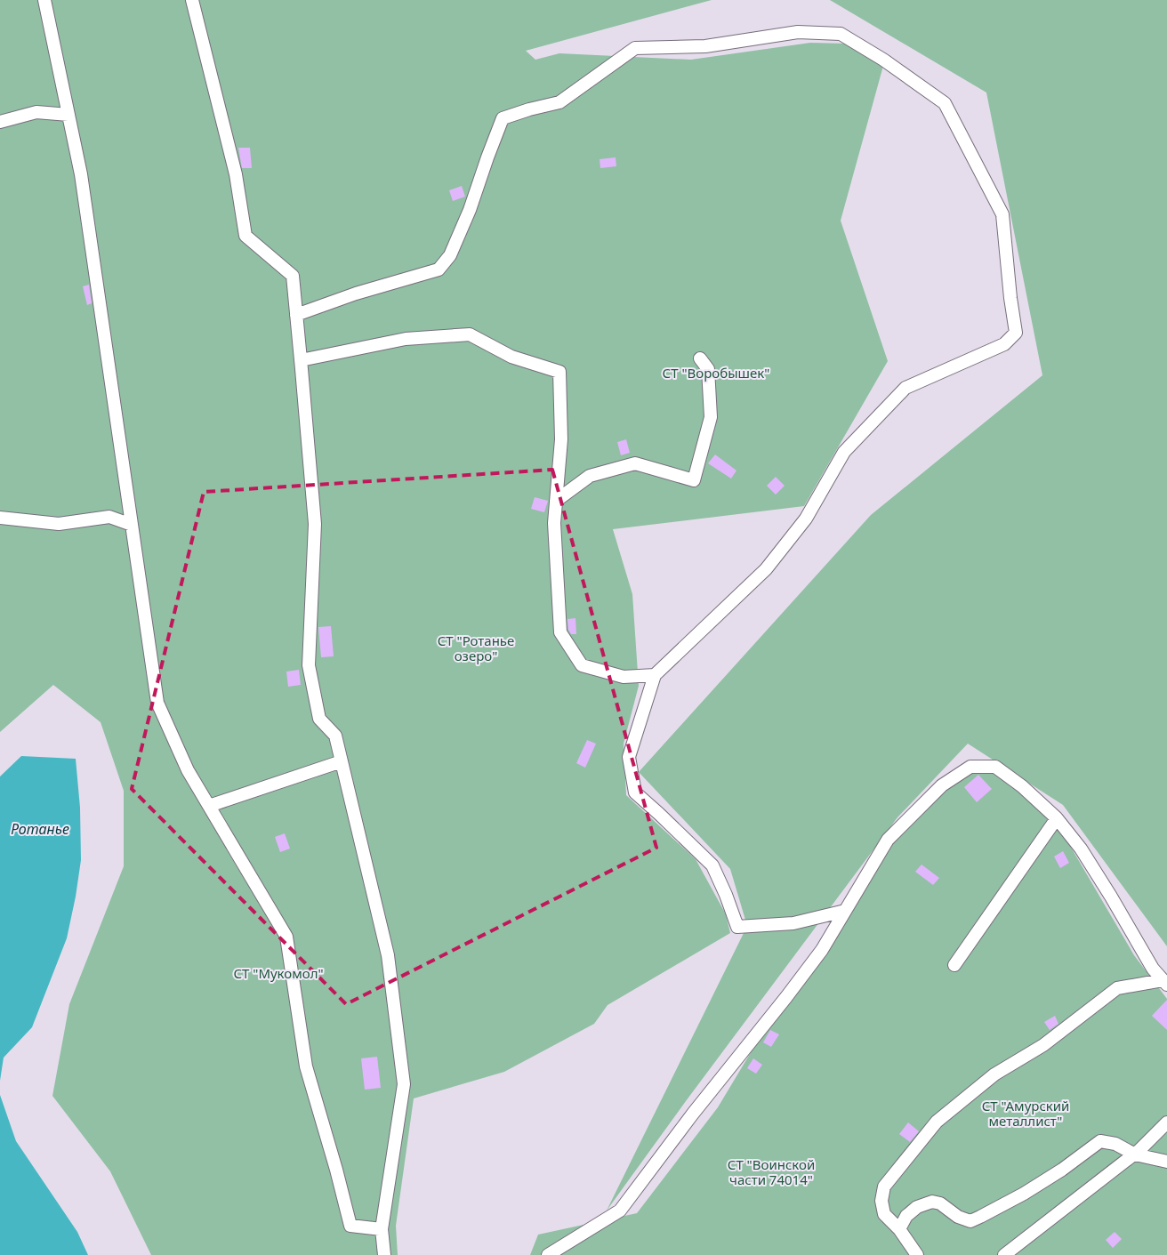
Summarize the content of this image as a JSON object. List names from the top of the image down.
{
  "water": ["Ротанье"],
  "parks": [
    "СТ \"Воробышек\"",
    "СТ \"Ротанье озеро\"",
    "СТ \"Мукомол\"",
    "СТ \"Амурский металлист\"",
    "СТ \"Воинской части 74014\""
  ]
}
